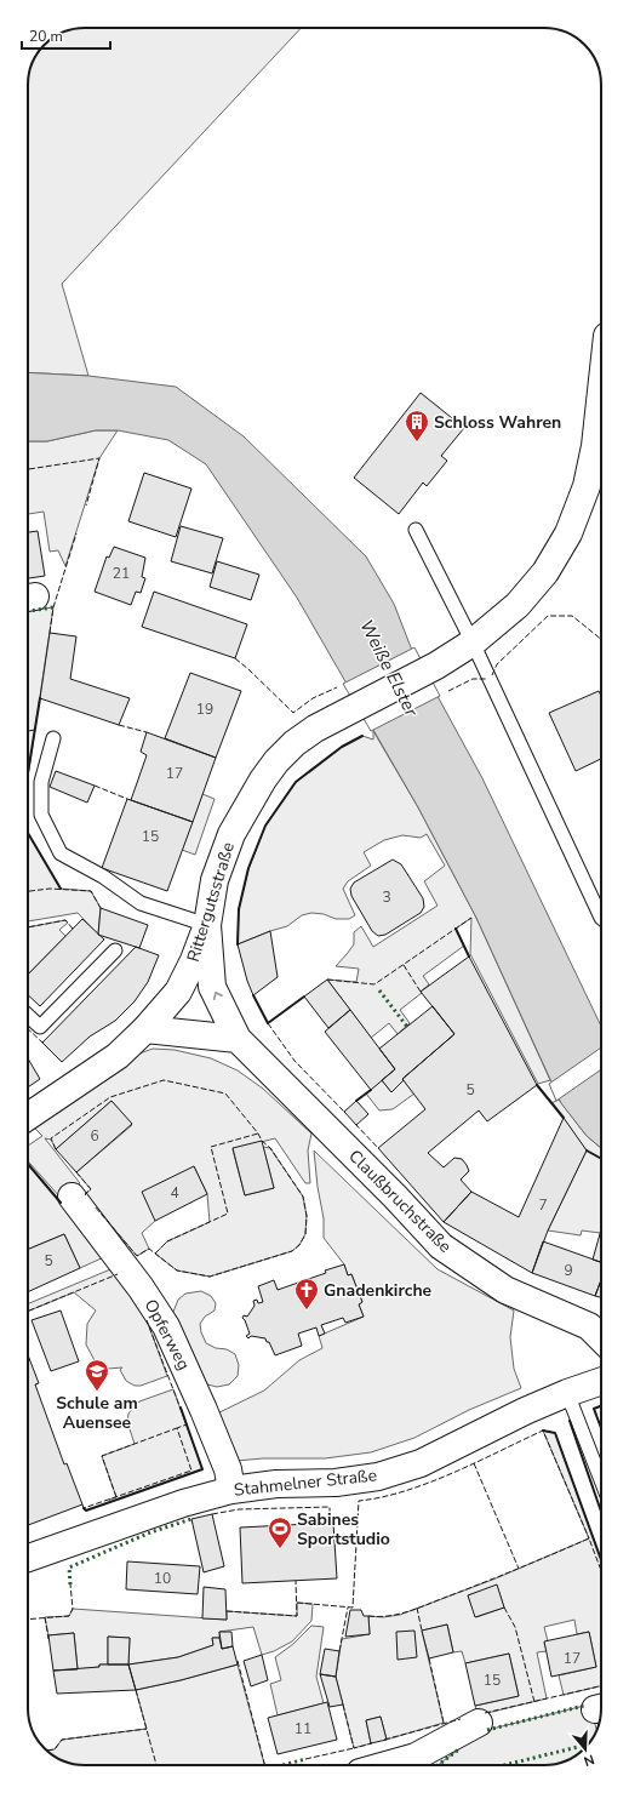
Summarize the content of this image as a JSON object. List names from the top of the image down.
{
  "streets": {
    "street": [
      "Rittergutsstraße",
      "Claußbruchstraße",
      "Opferweg",
      "Stahmelner Straße"
    ]
  },
  "crossings": [
    ["Rittergutsstraße", "Claußbruchstraße"],
    ["Opferweg", "Stahmelner Straße"]
  ],
  "water": ["Weiße Elster"],
  "places": {
    "building": ["Schloss Wahren"],
    "church": ["Gnadenkirche"],
    "school or university": ["Schule am Auensee"],
    "sports": ["Sabines Sportstudio"]
  },
  "house_numbers": [
    "21",
    "19",
    "17",
    "15",
    "3",
    "5",
    "6",
    "4",
    "7",
    "5",
    "9",
    "10",
    "17",
    "15",
    "11"
  ],
  "scale_bar": "20 m",
  "north": "bottom"
}
